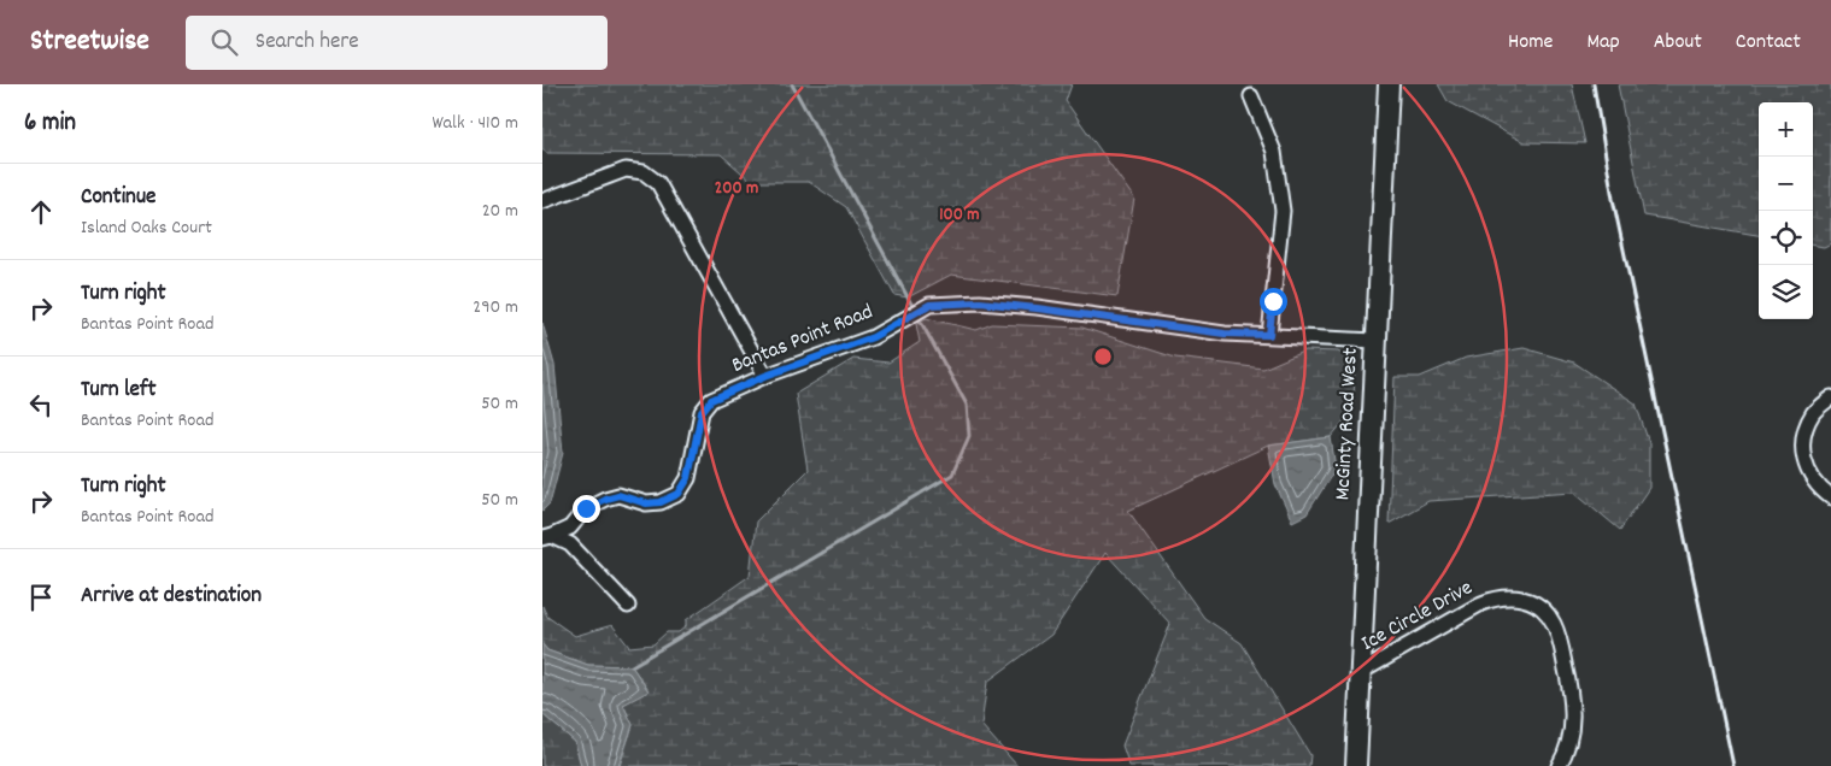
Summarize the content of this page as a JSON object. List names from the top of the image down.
{
  "streets": {
    "main road": ["McGinty Road West"],
    "street": ["Bantas Point Road", "Ice Circle Drive"]
  },
  "crossings": [
    ["Bantas Point Road", "McGinty Road West"],
    ["McGinty Road West", "Ice Circle Drive"]
  ],
  "page": {
    "header": "Streetwise",
    "search": "Search here",
    "nav": [
      "Home",
      "Map",
      "About",
      "Contact"
    ],
    "heading": ["6 min", "Walk · 410 m"],
    "map_buttons": ["+", "−"],
    "list": [
      ["Continue", "Island Oaks Court", "20 m"],
      ["Turn right", "Bantas Point Road", "290 m"],
      ["Turn left", "Bantas Point Road", "50 m"],
      ["Turn right", "Bantas Point Road", "50 m"],
      "Arrive at destination"
    ]
  },
  "rings": ["200 m", "100 m"]
}
